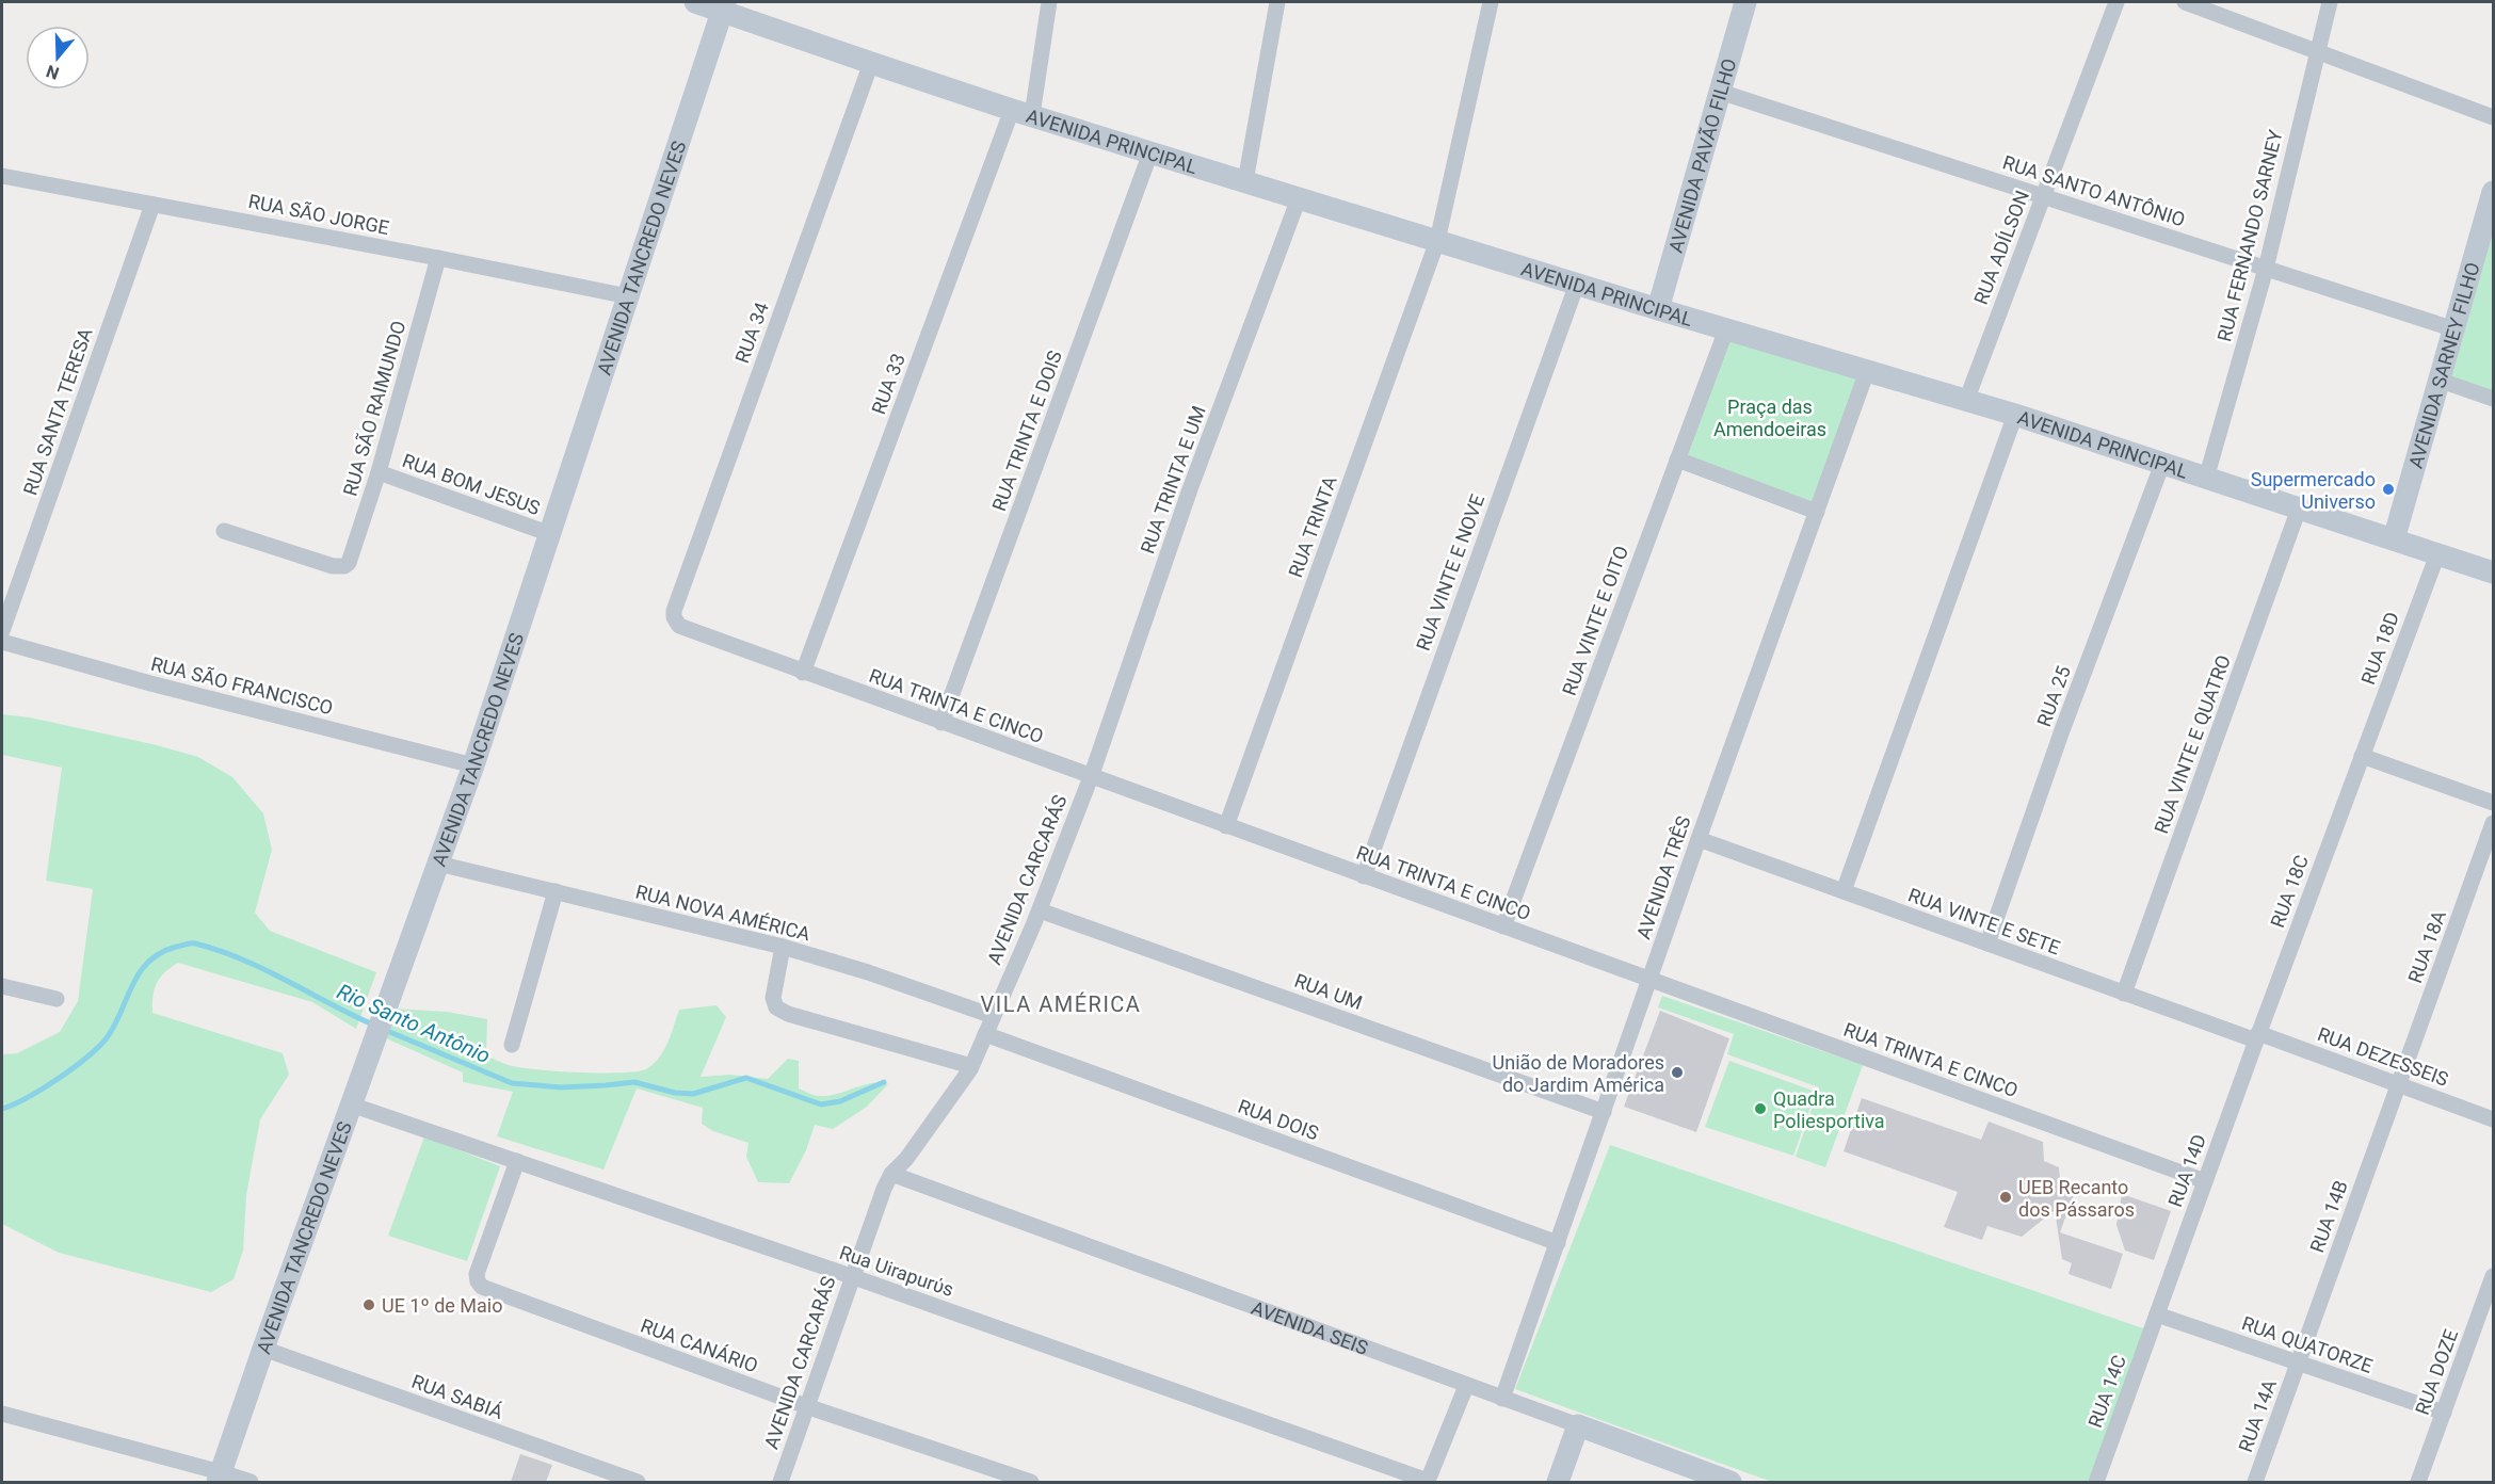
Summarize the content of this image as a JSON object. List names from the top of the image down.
{
  "streets": {
    "street": [
      "AVENIDA PRINCIPAL",
      "AVENIDA PAVÃO FILHO",
      "RUA SANTO ANTÔNIO",
      "RUA SÃO JORGE",
      "RUA FERNANDO SARNEY",
      "RUA ADÍLSON",
      "AVENIDA TANCREDO NEVES",
      "RUA 34",
      "AVENIDA SARNEY FILHO",
      "RUA 33",
      "RUA SÃO RAIMUNDO",
      "RUA SANTA TERESA",
      "RUA TRINTA E DOIS",
      "RUA TRINTA E UM",
      "RUA BOM JESUS",
      "RUA TRINTA",
      "RUA VINTE E NOVE",
      "RUA VINTE E OITO",
      "RUA 18D",
      "RUA SÃO FRANCISCO",
      "RUA 25",
      "RUA TRINTA E CINCO",
      "RUA VINTE E QUATRO",
      "AVENIDA TRÊS",
      "AVENIDA CARCARÁS",
      "RUA 18C",
      "RUA NOVA AMÉRICA",
      "RUA VINTE E SETE",
      "RUA 18A",
      "RUA UM",
      "RUA DEZESSEIS",
      "RUA DOIS",
      "RUA 14D",
      "RUA 14B",
      "Rua Uirapurύs",
      "AVENIDA SEIS",
      "RUA QUATORZE",
      "RUA CANÁRIO",
      "RUA DOZE",
      "RUA 14C",
      "RUA SABIÁ",
      "RUA 14A"
    ]
  },
  "crossings": [
    ["AVENIDA PRINCIPAL", "AVENIDA PAVÃO FILHO"],
    ["AVENIDA PRINCIPAL", "RUA FERNANDO SARNEY"],
    ["AVENIDA PRINCIPAL", "RUA ADÍLSON"],
    ["AVENIDA PRINCIPAL", "AVENIDA TANCREDO NEVES"],
    ["AVENIDA PRINCIPAL", "RUA 34"],
    ["AVENIDA PRINCIPAL", "AVENIDA SARNEY FILHO"],
    ["AVENIDA PRINCIPAL", "RUA 33"],
    ["AVENIDA PRINCIPAL", "RUA TRINTA E DOIS"],
    ["AVENIDA PRINCIPAL", "RUA TRINTA E UM"],
    ["AVENIDA PRINCIPAL", "RUA TRINTA"],
    ["AVENIDA PRINCIPAL", "RUA VINTE E NOVE"],
    ["AVENIDA PRINCIPAL", "RUA VINTE E OITO"],
    ["AVENIDA PRINCIPAL", "RUA 18D"],
    ["AVENIDA PRINCIPAL", "RUA 25"],
    ["AVENIDA PRINCIPAL", "RUA VINTE E QUATRO"],
    ["AVENIDA PRINCIPAL", "AVENIDA TRÊS"],
    ["AVENIDA PAVÃO FILHO", "RUA SANTO ANTÔNIO"],
    ["RUA SANTO ANTÔNIO", "RUA FERNANDO SARNEY"],
    ["RUA SANTO ANTÔNIO", "RUA ADÍLSON"],
    ["RUA SANTO ANTÔNIO", "AVENIDA SARNEY FILHO"],
    ["RUA SÃO JORGE", "AVENIDA TANCREDO NEVES"],
    ["RUA SÃO JORGE", "RUA SÃO RAIMUNDO"],
    ["RUA SÃO JORGE", "RUA SANTA TERESA"],
    ["AVENIDA TANCREDO NEVES", "RUA BOM JESUS"],
    ["AVENIDA TANCREDO NEVES", "RUA SÃO FRANCISCO"],
    ["AVENIDA TANCREDO NEVES", "RUA NOVA AMÉRICA"],
    ["AVENIDA TANCREDO NEVES", "Rua Uirapurύs"],
    ["AVENIDA TANCREDO NEVES", "RUA SABIÁ"],
    ["RUA 34", "RUA TRINTA E CINCO"],
    ["RUA 33", "RUA TRINTA E CINCO"],
    ["RUA SÃO RAIMUNDO", "RUA BOM JESUS"],
    ["RUA TRINTA E DOIS", "RUA TRINTA E CINCO"],
    ["RUA TRINTA E UM", "RUA TRINTA E CINCO"],
    ["RUA TRINTA E UM", "AVENIDA CARCARÁS"],
    ["RUA TRINTA", "RUA TRINTA E CINCO"],
    ["RUA VINTE E NOVE", "RUA TRINTA E CINCO"],
    ["RUA VINTE E OITO", "RUA TRINTA E CINCO"],
    ["RUA 18D", "RUA 18C"],
    ["RUA 25", "RUA VINTE E SETE"],
    ["RUA TRINTA E CINCO", "AVENIDA TRÊS"],
    ["RUA TRINTA E CINCO", "AVENIDA CARCARÁS"],
    ["RUA TRINTA E CINCO", "RUA 14D"],
    ["RUA VINTE E QUATRO", "RUA VINTE E SETE"],
    ["AVENIDA TRÊS", "RUA VINTE E SETE"],
    ["AVENIDA TRÊS", "RUA UM"],
    ["AVENIDA TRÊS", "RUA DOIS"],
    ["AVENIDA TRÊS", "AVENIDA SEIS"],
    ["AVENIDA CARCARÁS", "RUA NOVA AMÉRICA"],
    ["AVENIDA CARCARÁS", "RUA UM"],
    ["AVENIDA CARCARÁS", "RUA DOIS"],
    ["AVENIDA CARCARÁS", "Rua Uirapurύs"],
    ["AVENIDA CARCARÁS", "AVENIDA SEIS"],
    ["AVENIDA CARCARÁS", "RUA CANÁRIO"],
    ["RUA 18C", "RUA VINTE E SETE"],
    ["RUA 18C", "RUA DEZESSEIS"],
    ["RUA 18C", "RUA 14D"],
    ["RUA VINTE E SETE", "RUA DEZESSEIS"],
    ["RUA VINTE E SETE", "RUA 14D"],
    ["RUA 18A", "RUA DEZESSEIS"],
    ["RUA 18A", "RUA 14B"],
    ["RUA DEZESSEIS", "RUA 14D"],
    ["RUA DEZESSEIS", "RUA 14B"],
    ["RUA 14D", "RUA QUATORZE"],
    ["RUA 14D", "RUA 14C"],
    ["RUA 14B", "RUA QUATORZE"],
    ["RUA 14B", "RUA 14A"],
    ["Rua Uirapurύs", "RUA CANÁRIO"],
    ["RUA QUATORZE", "RUA DOZE"],
    ["RUA QUATORZE", "RUA 14C"],
    ["RUA QUATORZE", "RUA 14A"]
  ],
  "districts": ["VILA AMÉRICA"],
  "water": ["Rio Santo Antônio"],
  "parks": ["Praça das Amendoeiras"],
  "places": [
    "Supermercado Universo",
    "União de Moradores do Jardim América",
    "Quadra Poliesportiva",
    "UEB Recanto dos Pássaros",
    "UE 1º de Maio"
  ],
  "north": "bottom"
}
